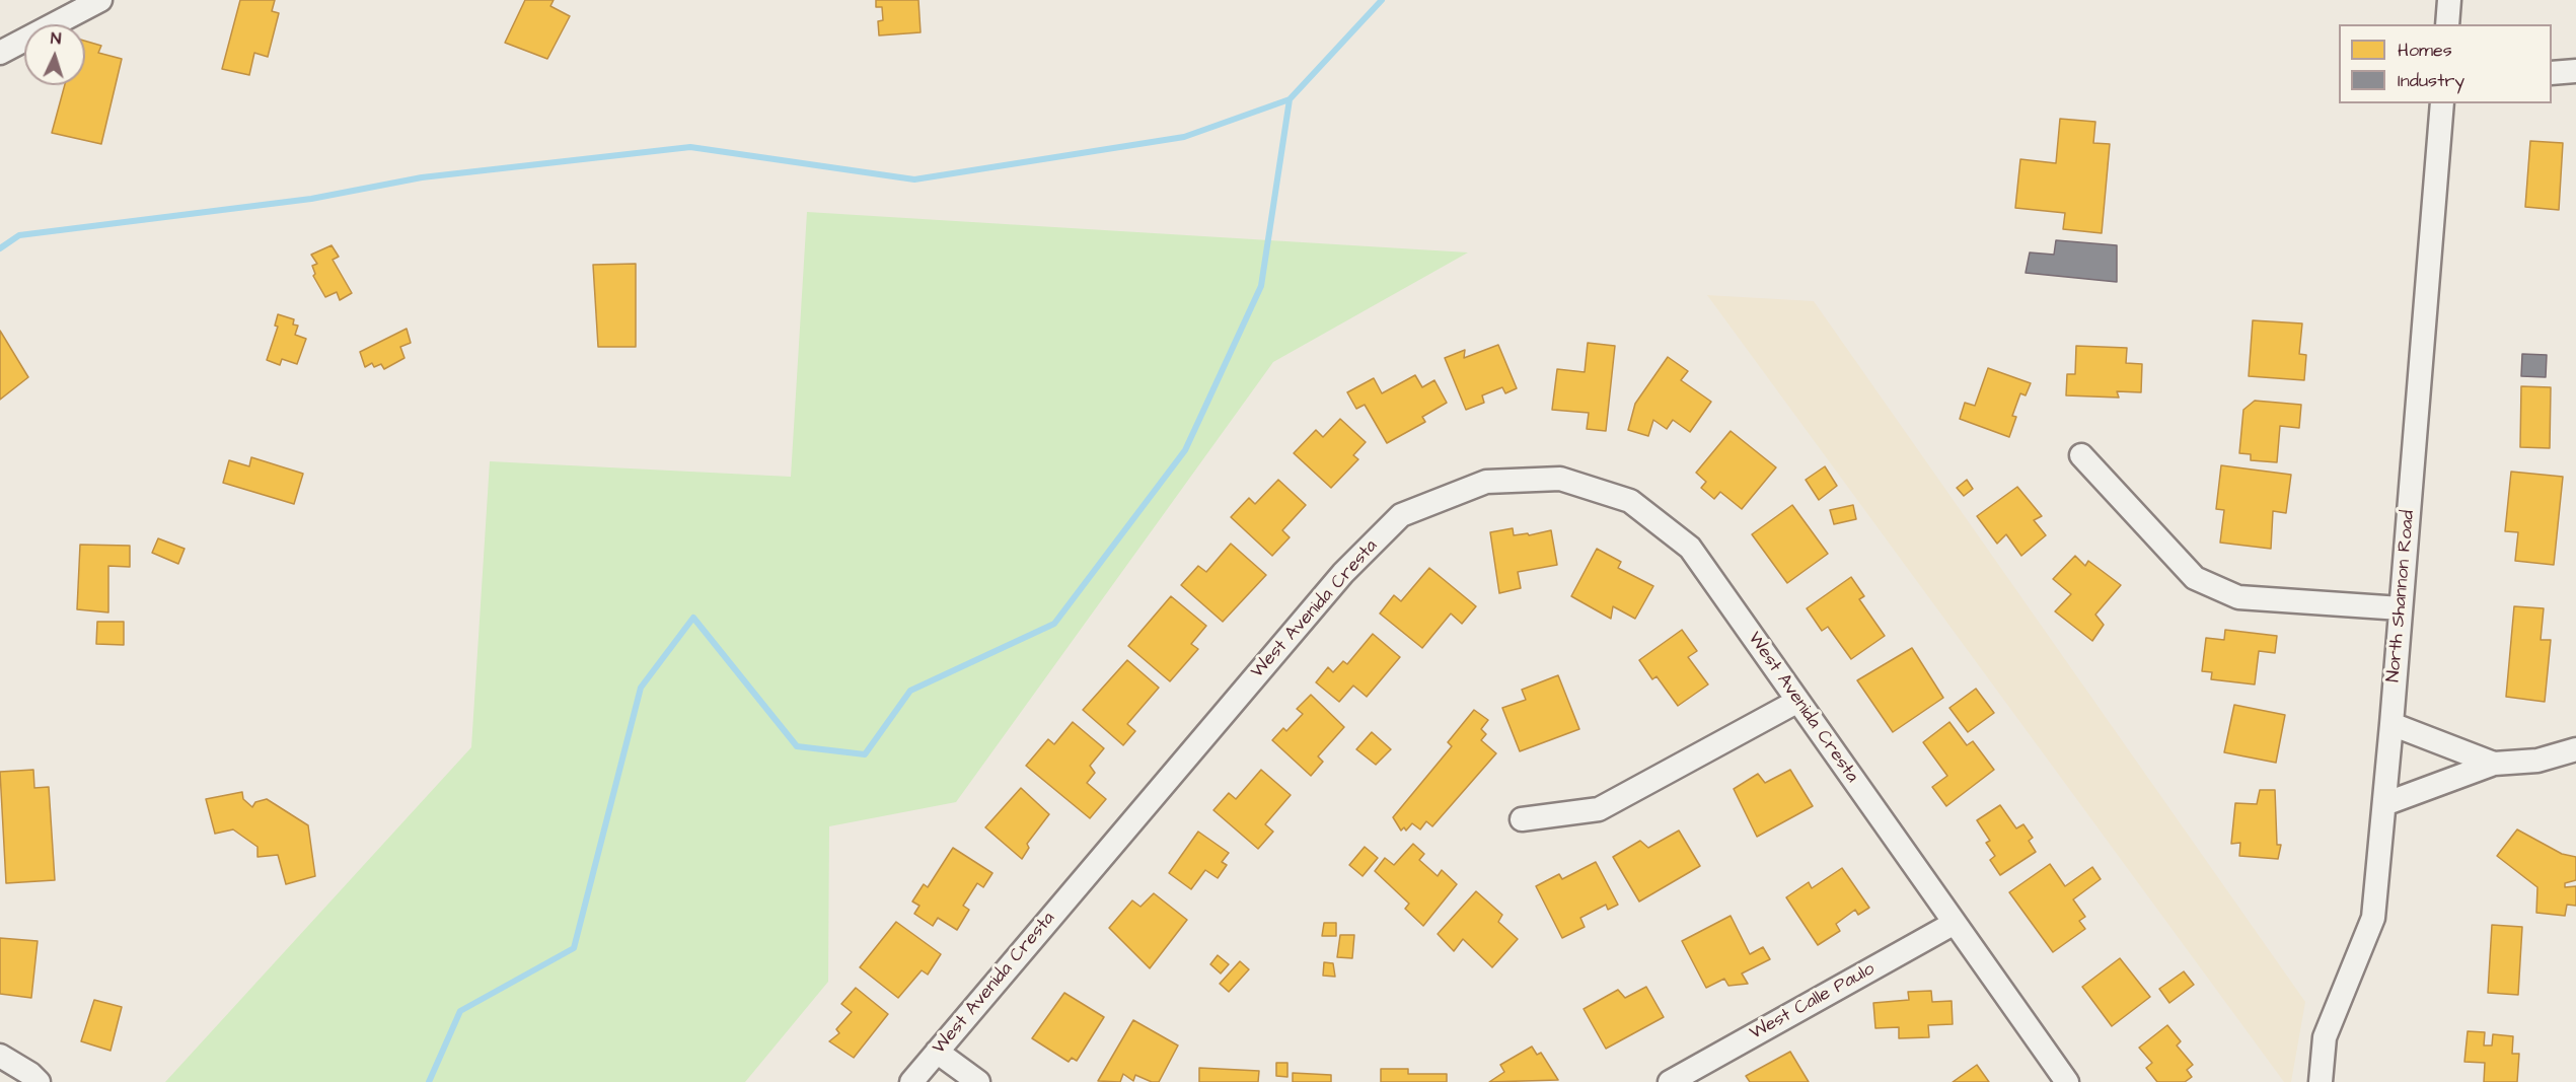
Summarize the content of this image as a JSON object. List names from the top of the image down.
{
  "streets": {
    "street": ["North Shannon Road", "West Avenida Cresta", "West Calle Paulo"]
  },
  "crossings": [
    ["West Avenida Cresta", "West Calle Paulo"]
  ],
  "legend": ["Homes", "Industry"],
  "north": "top"
}
